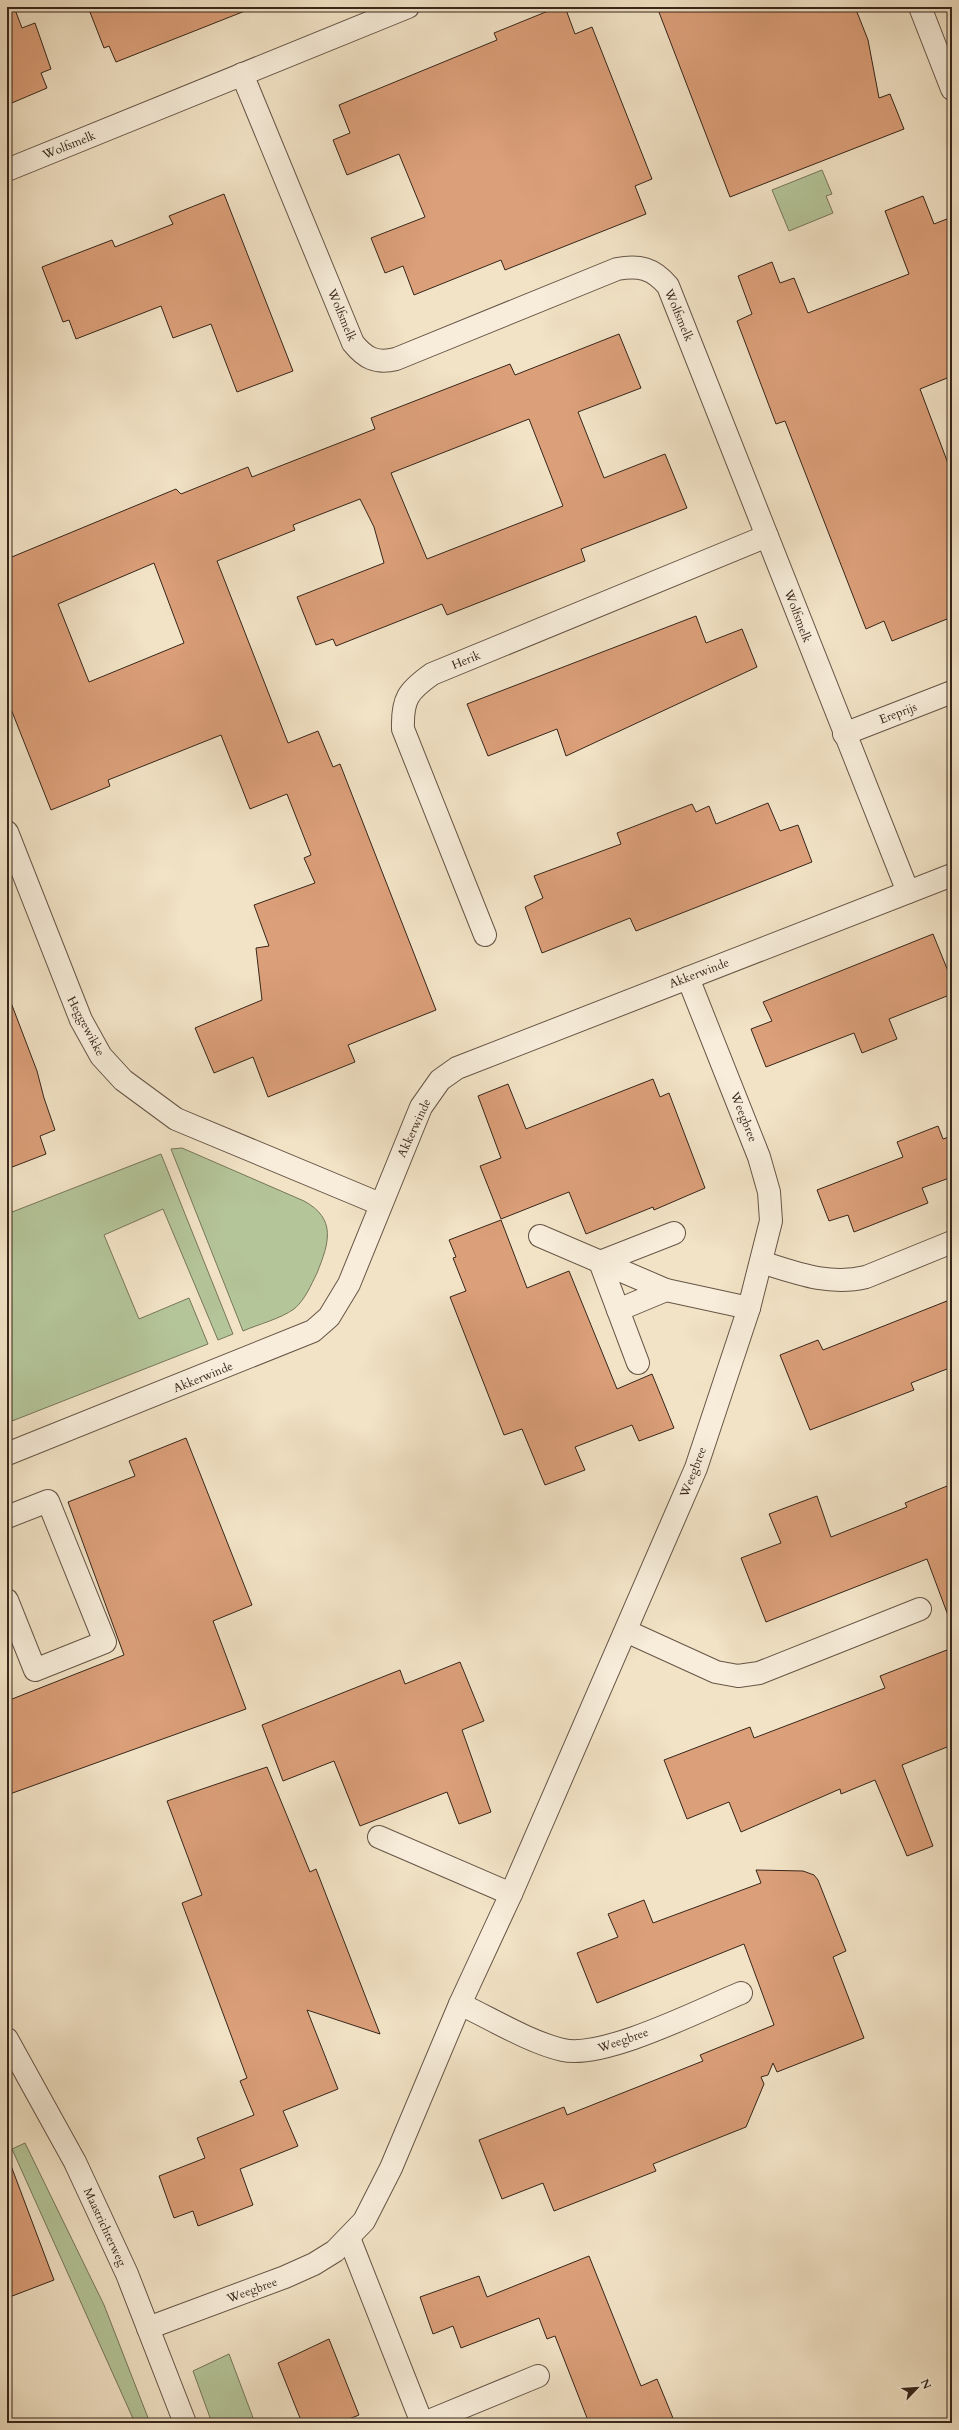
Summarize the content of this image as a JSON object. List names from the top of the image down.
{
  "streets": {
    "street": [
      "Wolfsmelk",
      "Herik",
      "Ereprijs",
      "Akkerwinde",
      "Heggewikke",
      "Weegbree",
      "Maastrichterweg"
    ]
  },
  "crossings": [
    ["Wolfsmelk", "Herik"],
    ["Wolfsmelk", "Ereprijs"],
    ["Wolfsmelk", "Akkerwinde"],
    ["Akkerwinde", "Heggewikke"],
    ["Akkerwinde", "Weegbree"],
    ["Weegbree", "Maastrichterweg"]
  ],
  "north": "top right"
}
